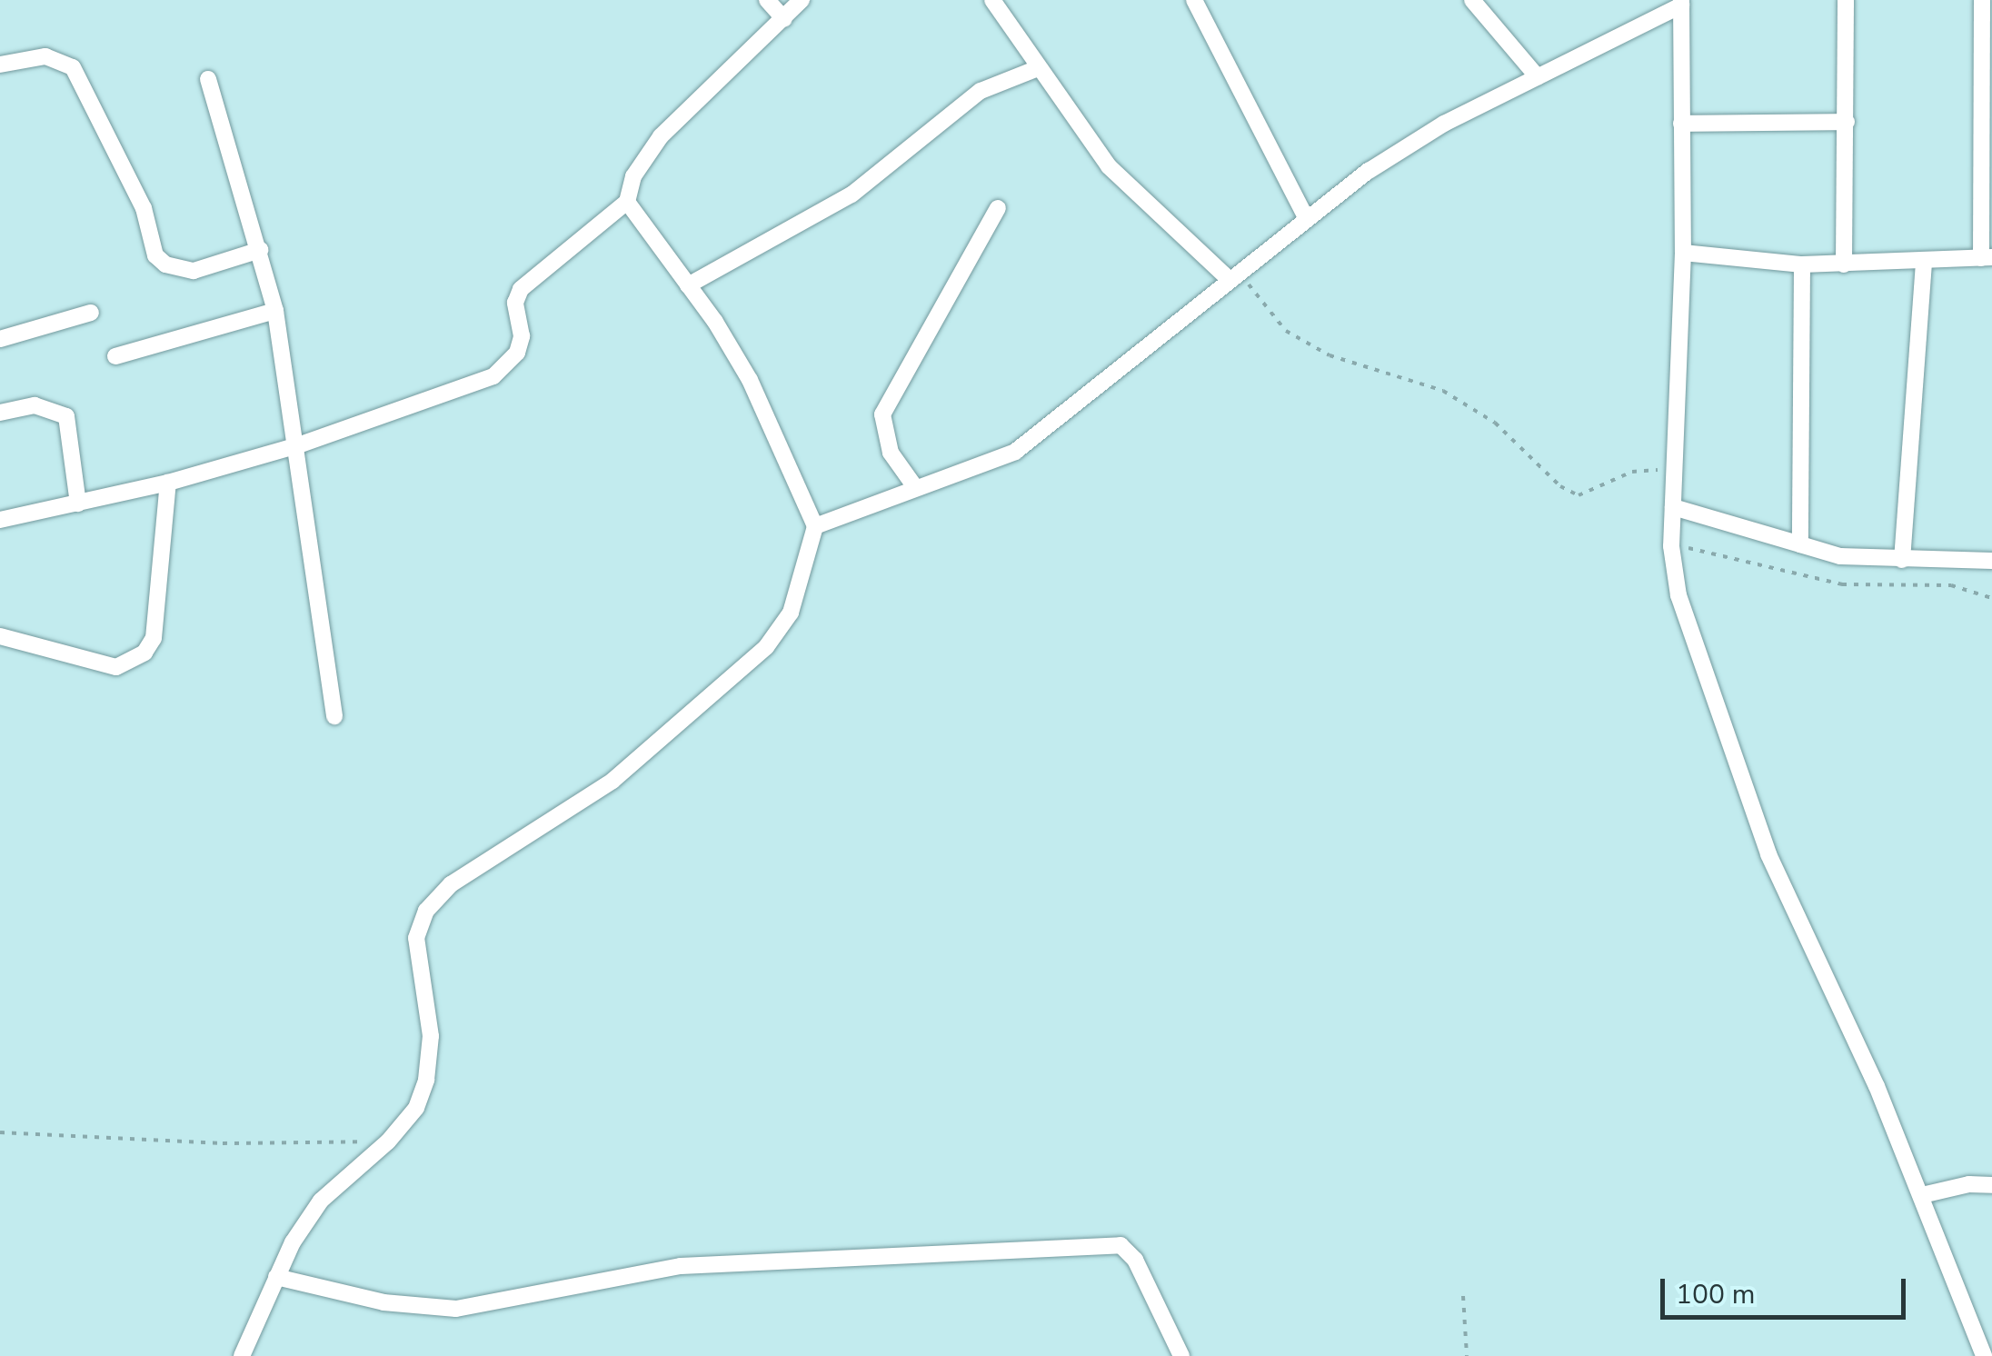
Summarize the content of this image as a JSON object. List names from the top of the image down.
{
  "scale_bar": "100 m"
}
